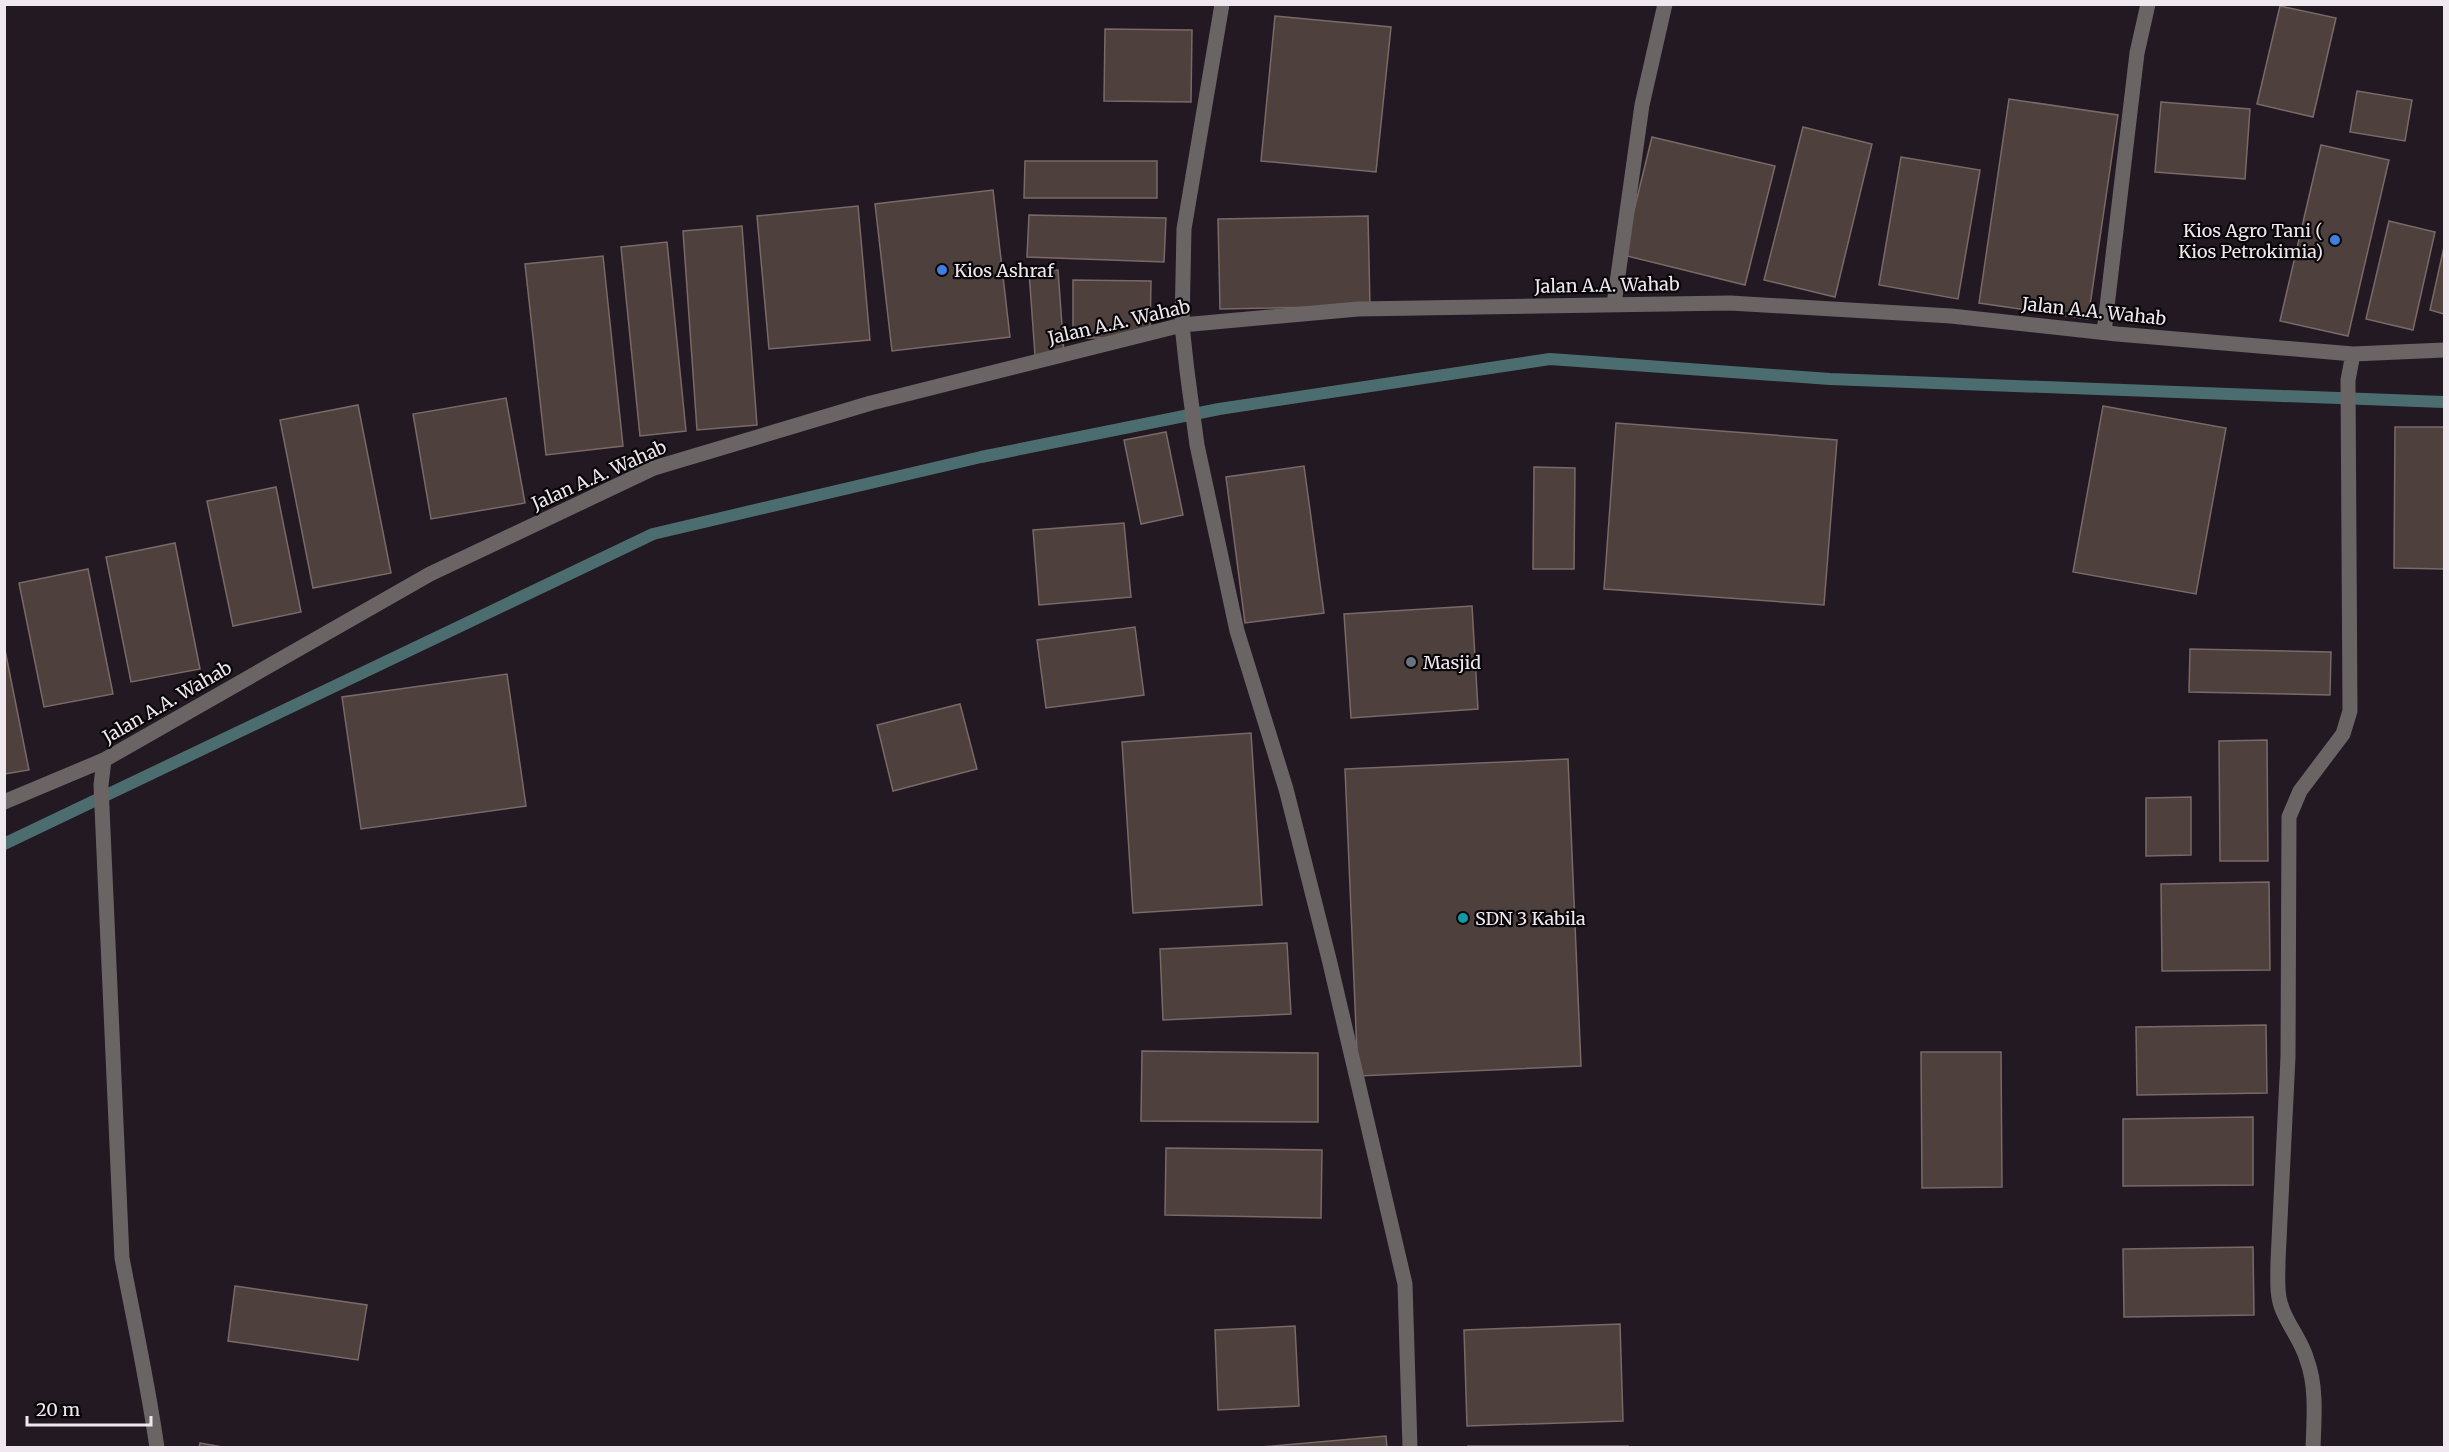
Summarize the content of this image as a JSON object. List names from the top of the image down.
{
  "streets": {
    "street": ["Jalan A.A. Wahab"]
  },
  "places": [
    "Kios Agro Tani ( Kios Petrokimia)",
    "Kios Ashraf",
    "Masjid",
    "SDN 3 Kabila"
  ],
  "scale_bar": "20 m"
}
